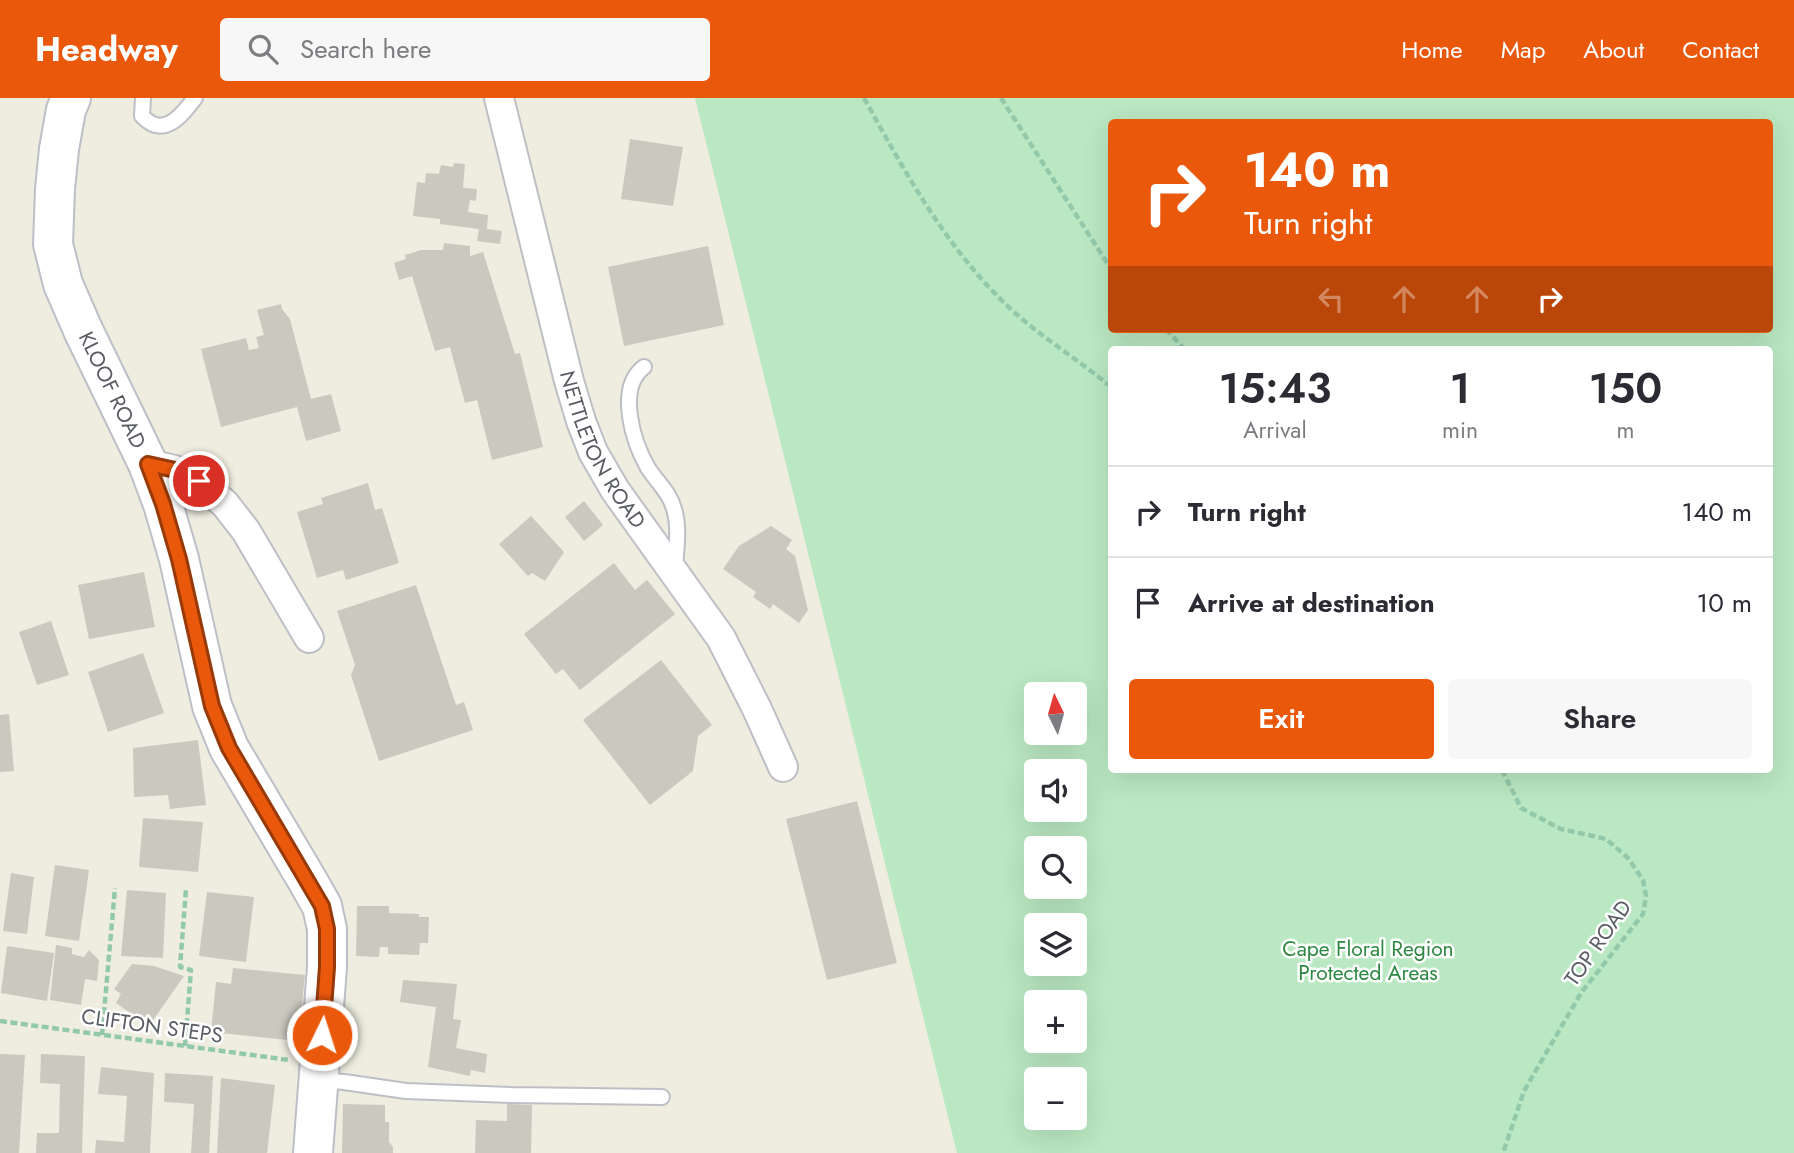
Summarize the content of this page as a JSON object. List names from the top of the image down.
{
  "streets": {
    "main road": ["KLOOF ROAD"],
    "street": ["NETTLETON ROAD"],
    "path": ["TOP ROAD", "CLIFTON STEPS"]
  },
  "crossings": [
    ["KLOOF ROAD", "CLIFTON STEPS"]
  ],
  "parks": ["Cape Floral Region Protected Areas"],
  "north": "top",
  "page": {
    "header": "Headway",
    "search": "Search here",
    "nav": [
      "Home",
      "Map",
      "About",
      "Contact"
    ],
    "turn": ["140 m", "Turn right"],
    "eta": [
      "15:43",
      "Arrival",
      "1",
      "min",
      "150",
      "m"
    ],
    "list": [
      {
        "name": "Turn right",
        "value": "140 m"
      },
      {
        "name": "Arrive at destination",
        "value": "10 m"
      }
    ],
    "buttons": ["Exit", "Share"],
    "map_buttons": ["+", "−"]
  }
}
